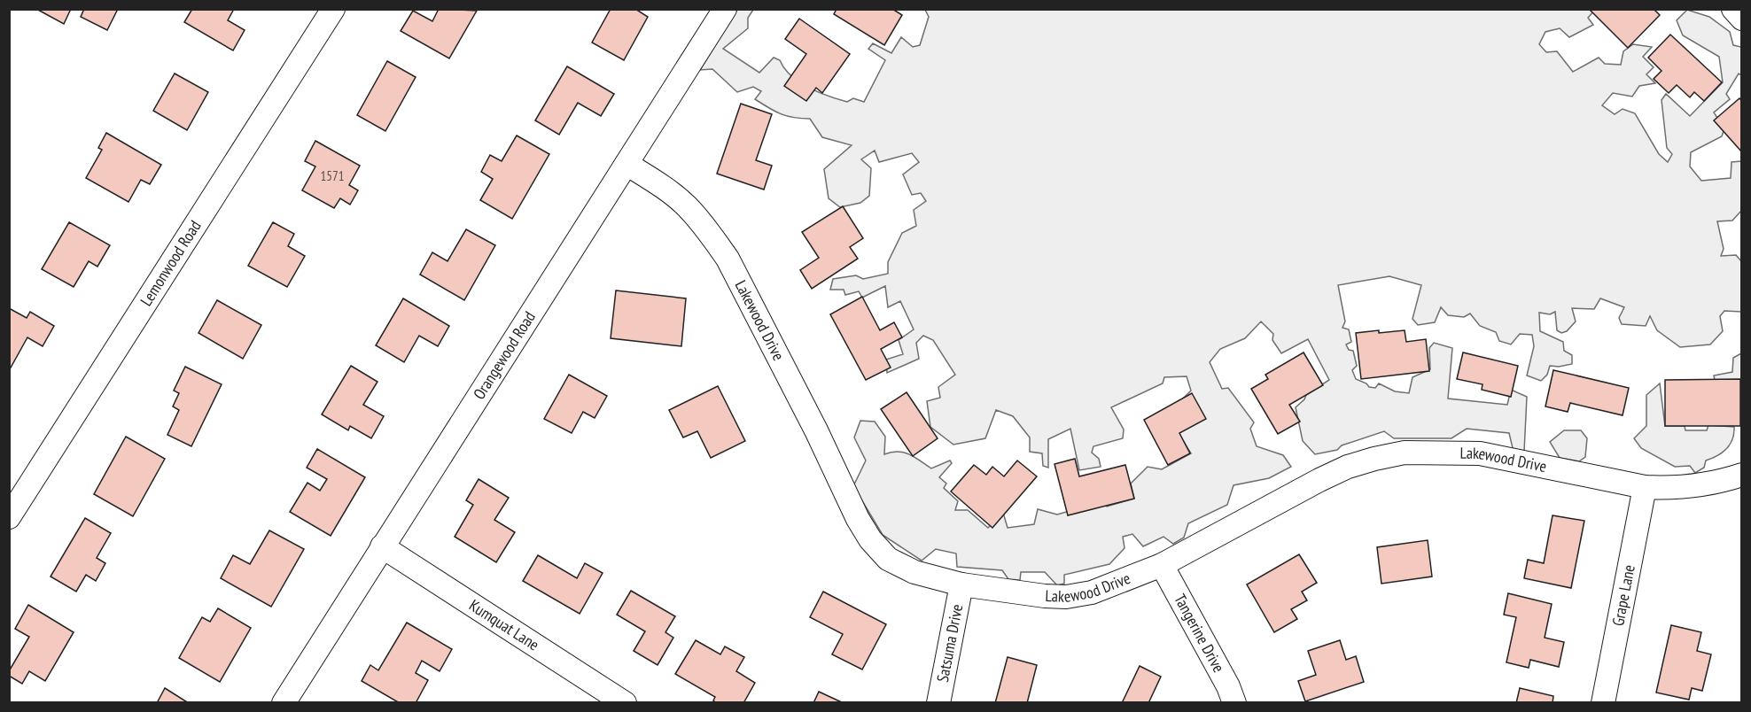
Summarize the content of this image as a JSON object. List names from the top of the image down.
{
  "streets": {
    "street": [
      "Lemonwood Road",
      "Lakewood Drive",
      "Orangewood Road",
      "Grape Lane",
      "Kumquat Lane",
      "Tangerine Drive",
      "Satsuma Drive"
    ]
  },
  "crossings": [
    ["Lakewood Drive", "Orangewood Road"],
    ["Lakewood Drive", "Grape Lane"],
    ["Lakewood Drive", "Tangerine Drive"],
    ["Lakewood Drive", "Satsuma Drive"],
    ["Orangewood Road", "Kumquat Lane"]
  ],
  "house_numbers": ["1571"]
}
